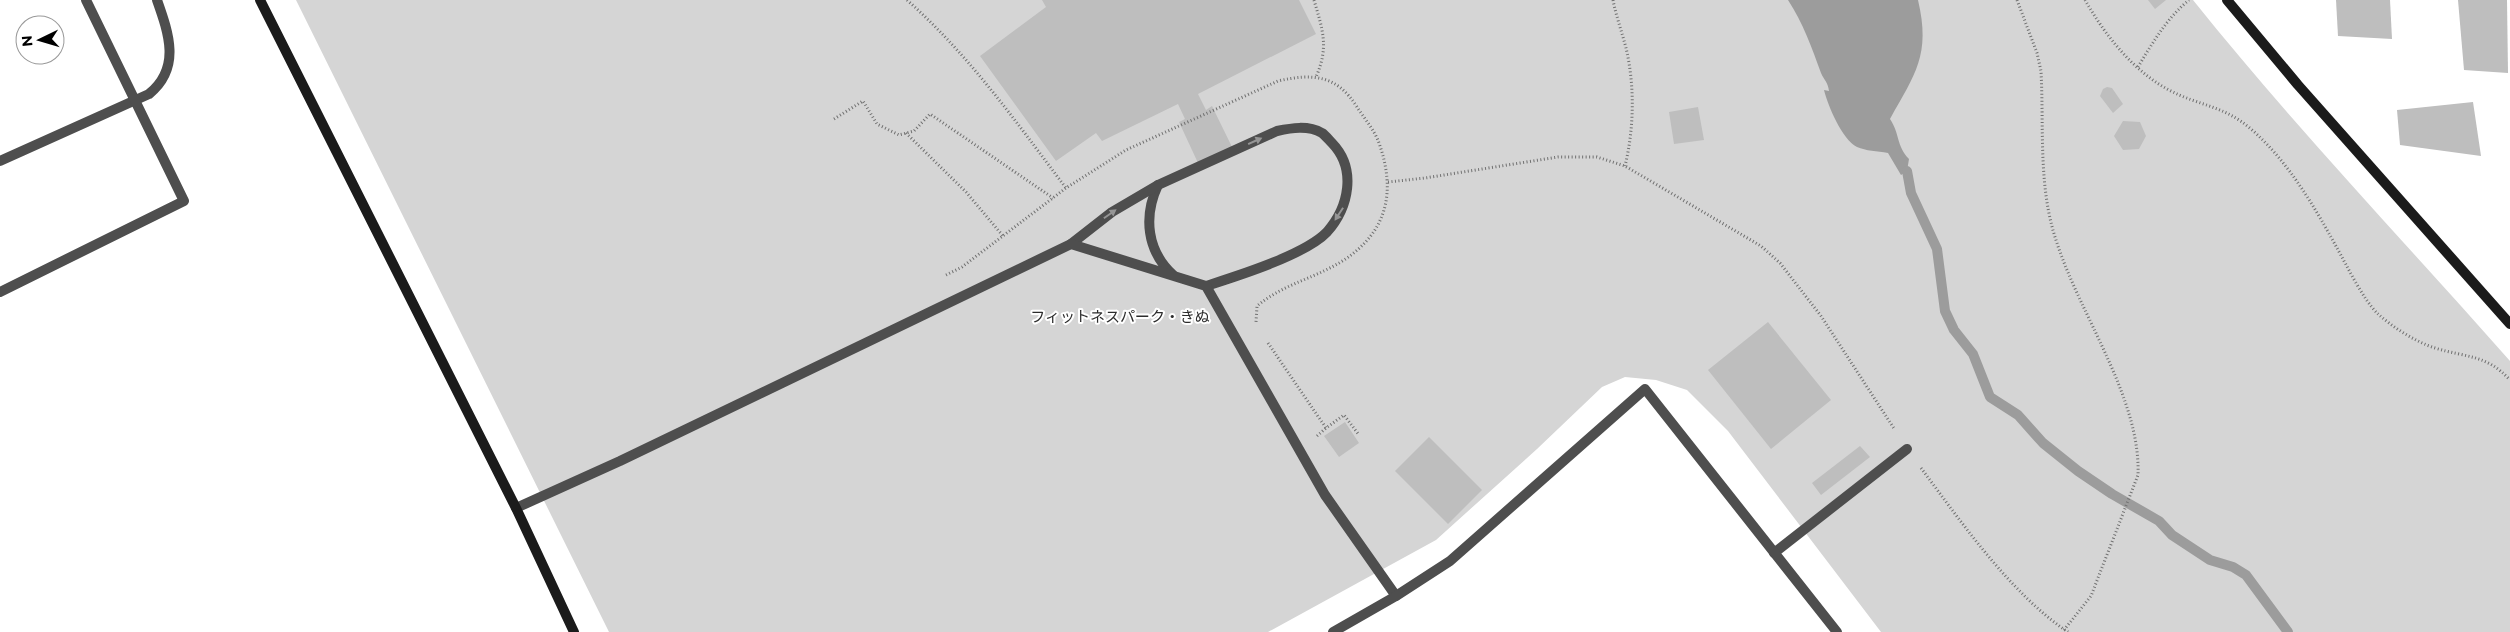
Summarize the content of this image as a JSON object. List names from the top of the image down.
{
  "parks": ["フィットネスパーク・きぬ"],
  "north": "left"
}
